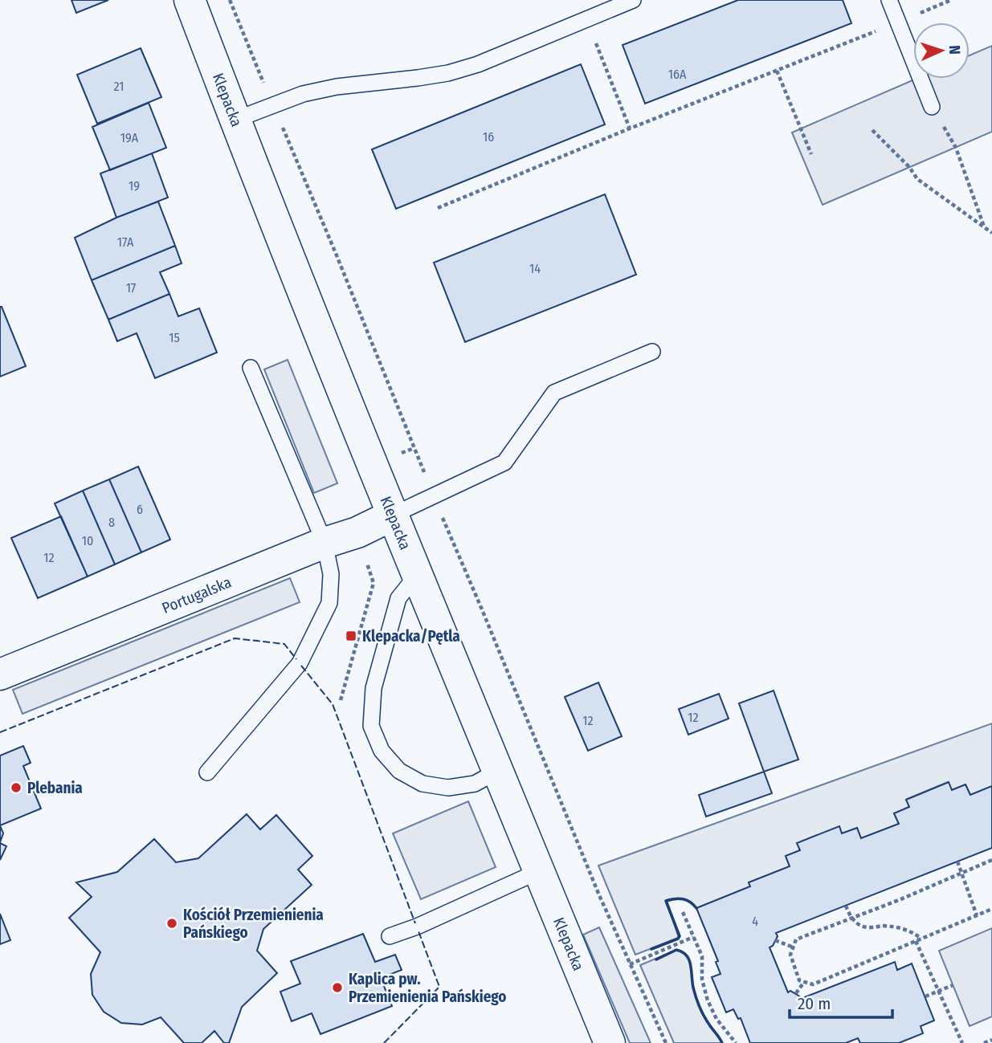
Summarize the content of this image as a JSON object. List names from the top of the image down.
{
  "streets": {
    "street": ["Klepacka", "Portugalska"]
  },
  "crossings": [
    ["Klepacka", "Portugalska"]
  ],
  "places": {
    "transit": ["Klepacka/Pętla"],
    "other": ["Plebania", "Kościół Przemienienia Pańskiego", "Kaplica pw. Przemienienia Pańskiego"]
  },
  "house_numbers": [
    "16A",
    "21",
    "16",
    "19A",
    "19",
    "17A",
    "14",
    "17",
    "15",
    "6",
    "8",
    "10",
    "12",
    "12",
    "12",
    "4"
  ],
  "scale_bar": "20 m",
  "north": "right"
}
